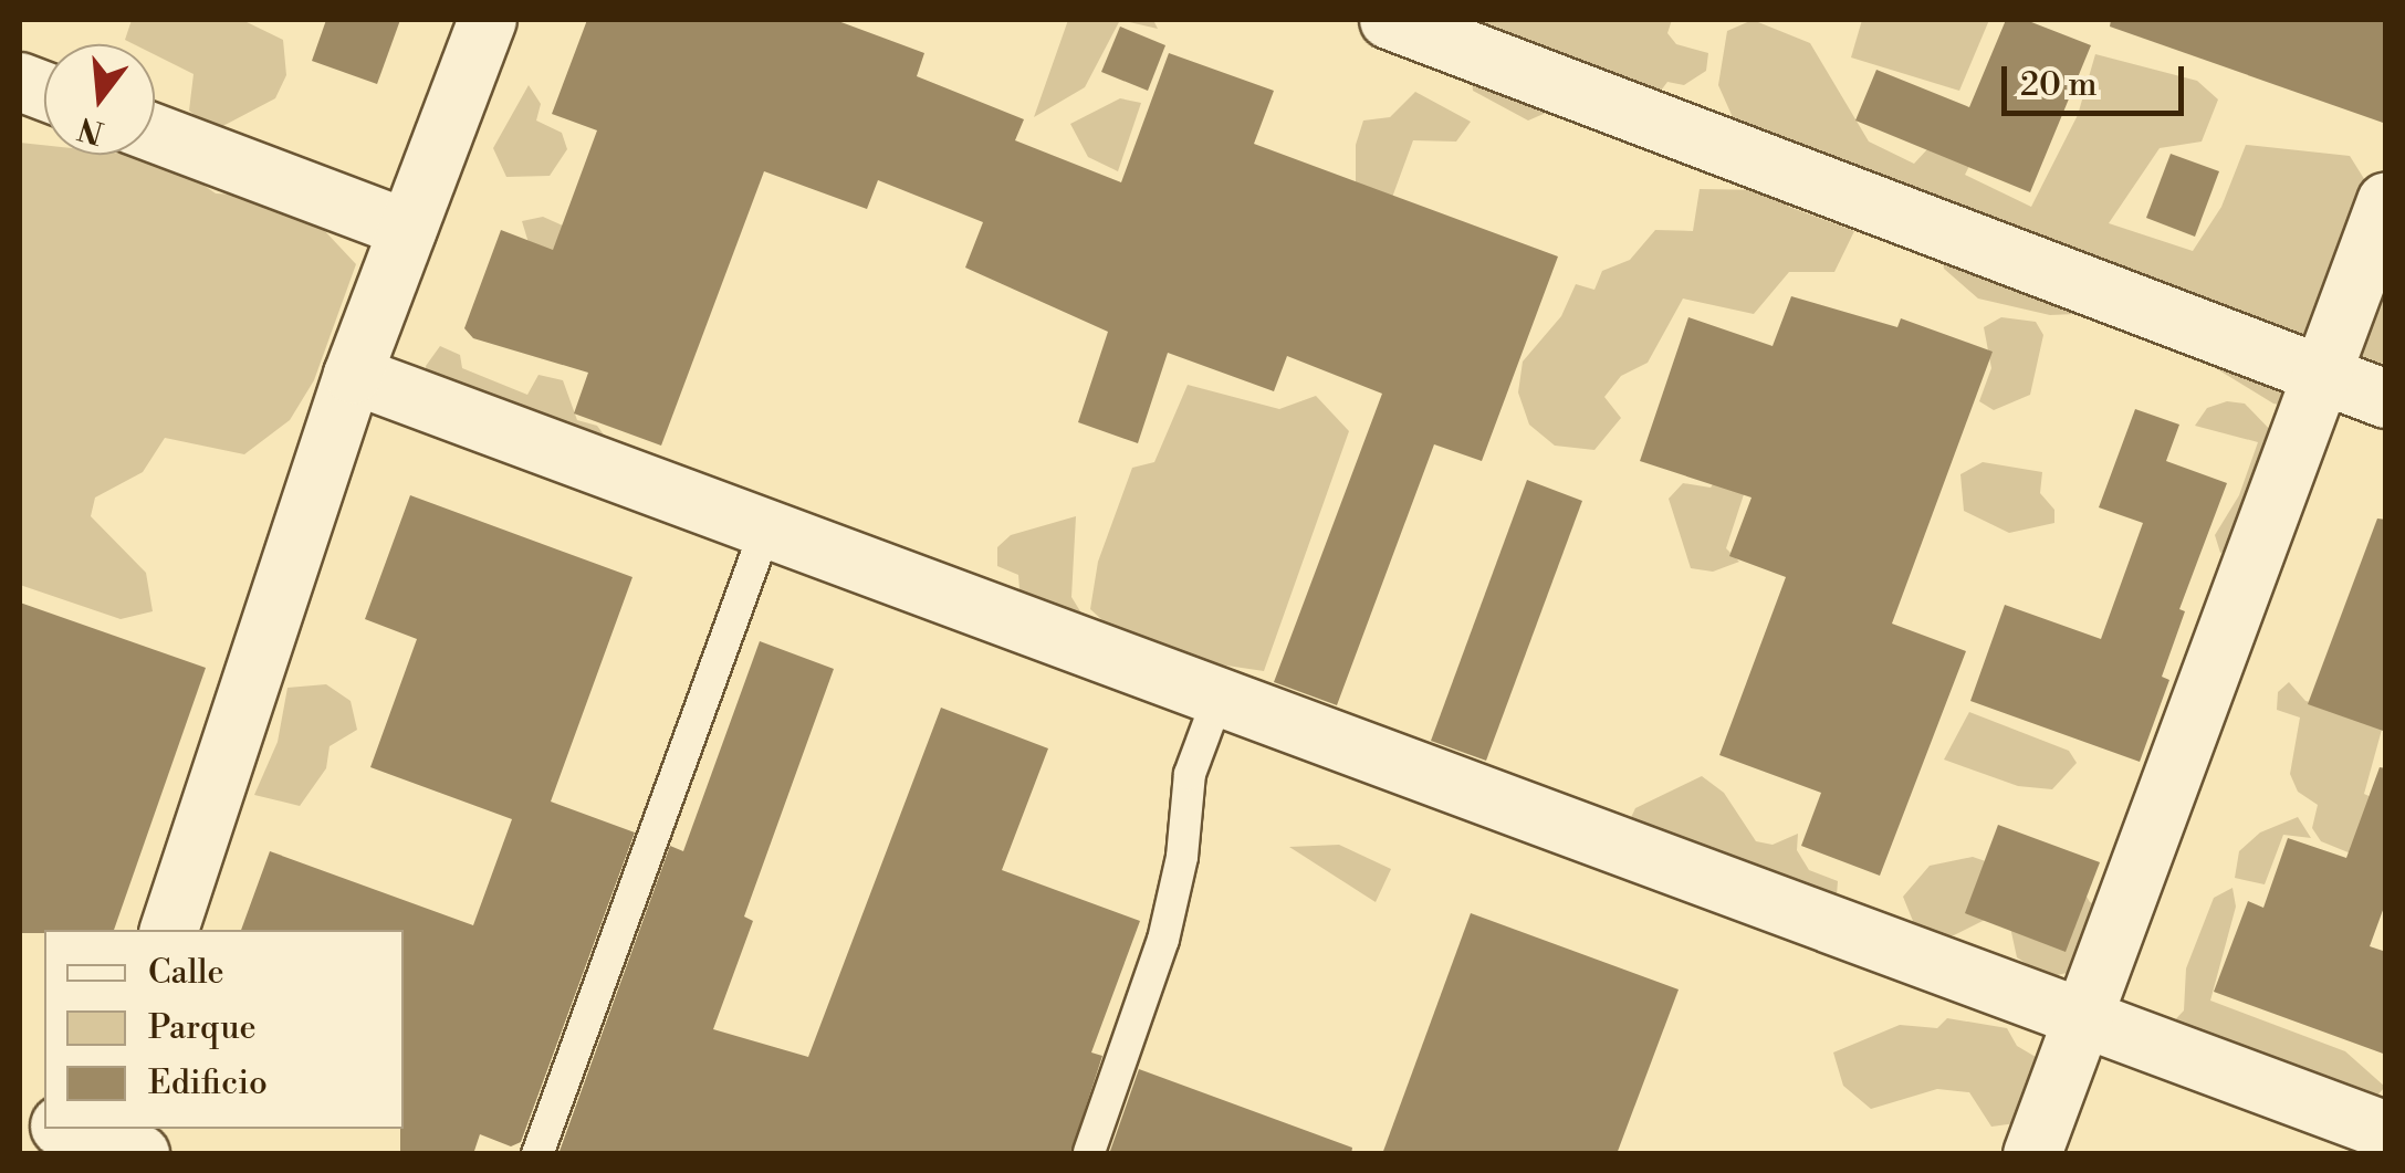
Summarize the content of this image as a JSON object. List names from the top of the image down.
{
  "legend": ["Calle", "Parque", "Edificio"],
  "scale_bar": "20 m",
  "north": "bottom"
}
